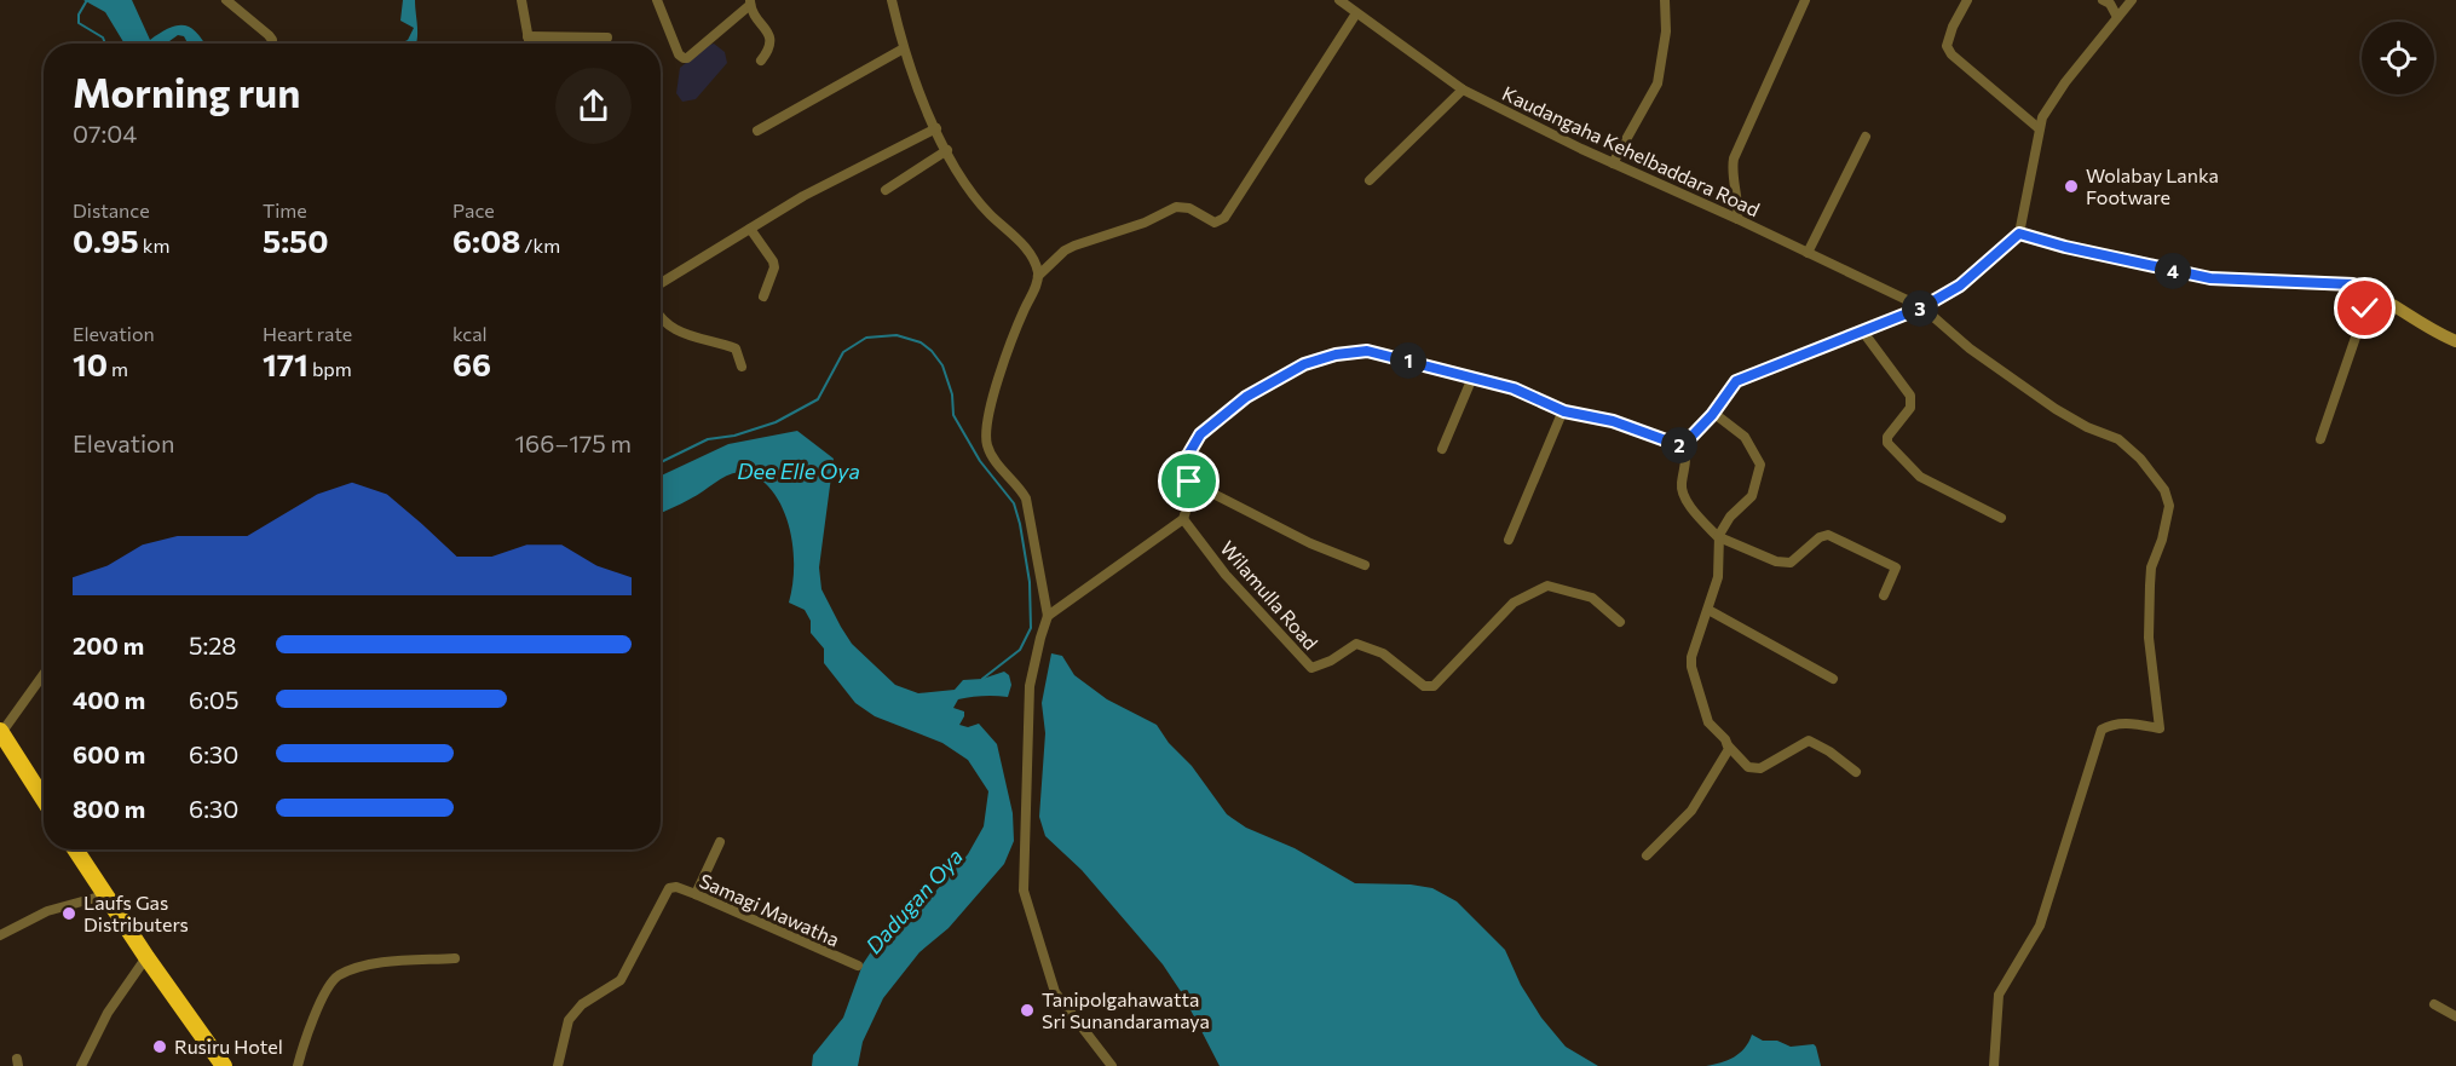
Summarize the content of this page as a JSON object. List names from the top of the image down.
{
  "streets": {
    "street": ["Kaudangaha Kehelbaddara Road", "Wilamulla Road", "Samagi Mawatha"]
  },
  "water": ["Dee Elle Oya", "Dadugan Oya"],
  "places": [
    "Wolabay Lanka Footware",
    "Laufs Gas Distributers",
    "Tanipolgahawatta Sri Sunandaramaya",
    "Rusiru Hotel"
  ],
  "page": {
    "heading": ["Morning run", "07:04"],
    "stats": [
      ["Distance", "0.95 km"],
      ["Time", "5:50"],
      ["Pace", "6:08 /km"],
      ["Elevation", "10 m"],
      ["Heart rate", "171 bpm"],
      ["kcal", "66"]
    ],
    "pins": [
      "4",
      "3",
      "1",
      "2"
    ],
    "chart": ["Elevation", "166–175 m"],
    "list": [
      {
        "name": "200 m",
        "note": "5:28"
      },
      {
        "name": "400 m",
        "note": "6:05"
      },
      {
        "name": "600 m",
        "note": "6:30"
      },
      {
        "name": "800 m",
        "note": "6:30"
      }
    ]
  }
}
